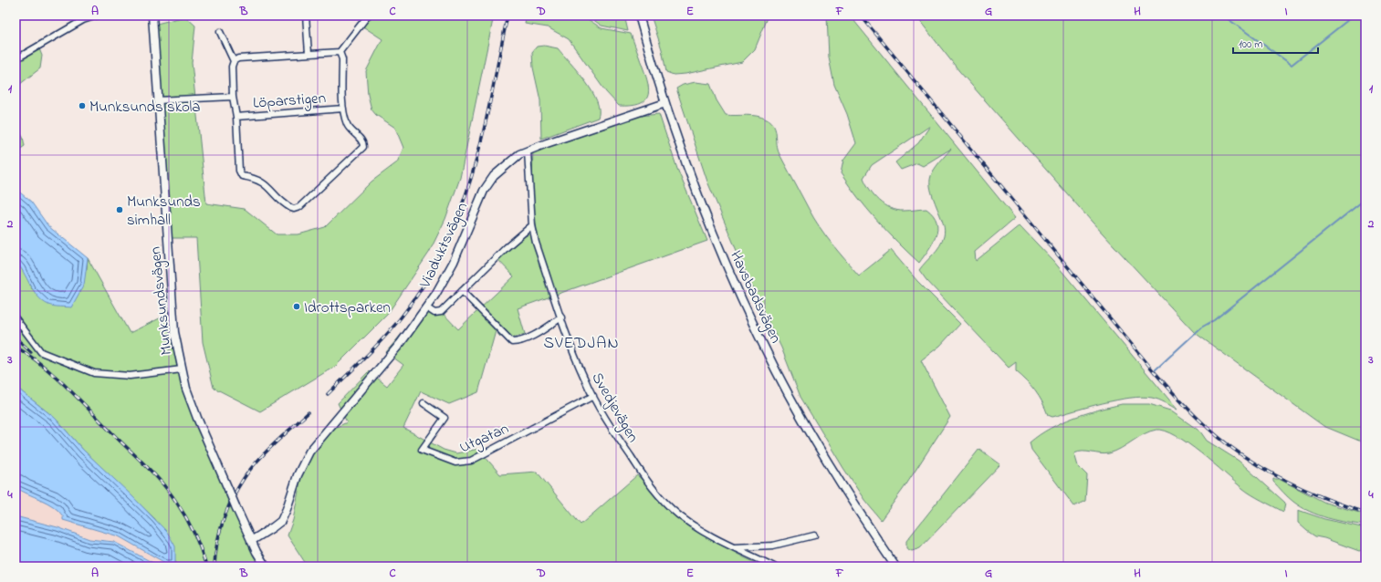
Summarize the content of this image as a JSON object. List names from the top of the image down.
{
  "streets": {
    "street": [
      "Löparstigen",
      "Viaduktsvägen",
      "Havsbadsvägen",
      "Munksundsvägen",
      "Svedjevägen",
      "Utgatan"
    ]
  },
  "crossings": [
    ["Viaduktsvägen", "Havsbadsvägen"],
    ["Viaduktsvägen", "Munksundsvägen"],
    ["Viaduktsvägen", "Svedjevägen"],
    ["Svedjevägen", "Utgatan"]
  ],
  "districts": ["SVEDJAN"],
  "places": ["Munksunds skola", "Munksunds simhall", "Idrottsparken"],
  "scale_bar": "100 m",
  "grid": {
    "columns": [
      "A",
      "B",
      "C",
      "D",
      "E",
      "F",
      "G",
      "H",
      "I"
    ],
    "rows": [
      "1",
      "2",
      "3",
      "4"
    ]
  }
}
